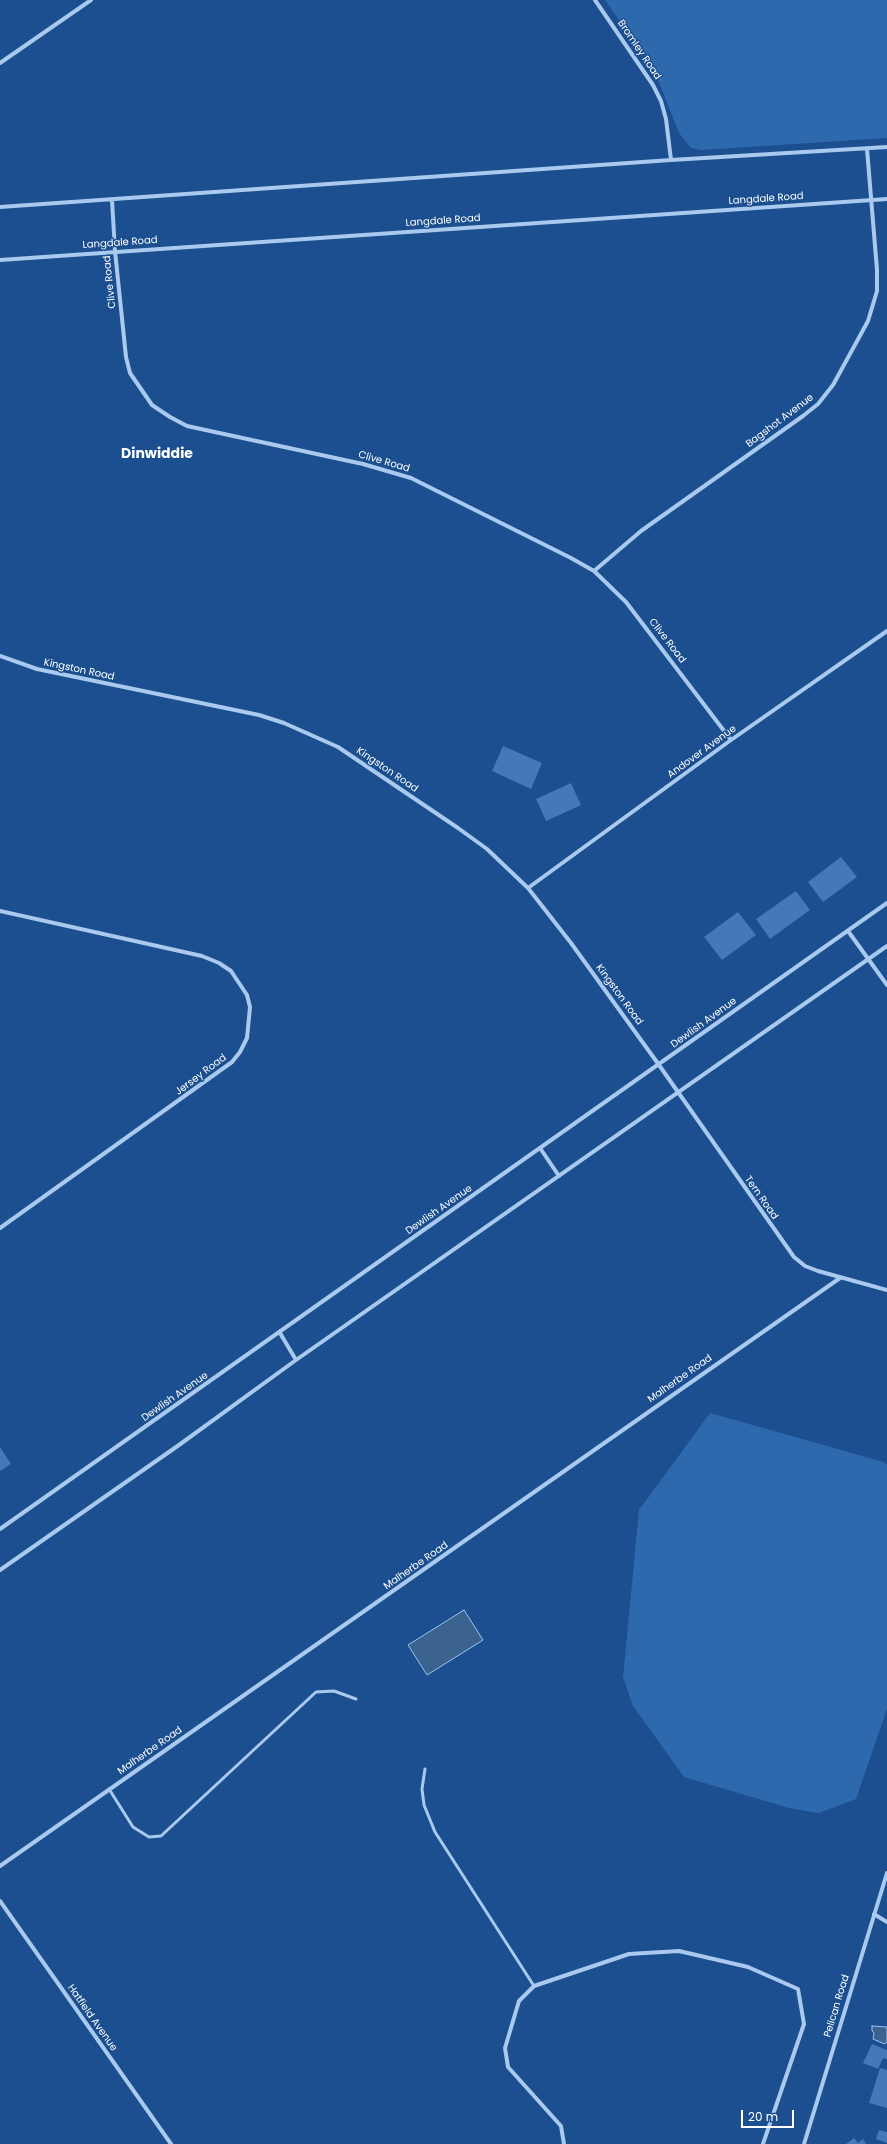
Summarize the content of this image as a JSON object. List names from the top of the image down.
{
  "streets": {
    "street": [
      "Bromley Road",
      "Langdale Road",
      "Clive Road",
      "Bagshot Avenue",
      "Kingston Road",
      "Andover Avenue",
      "Dewlish Avenue",
      "Jersey Road",
      "Tern Road",
      "Malherbe Road",
      "Pelican Road",
      "Hatfield Avenue"
    ]
  },
  "crossings": [
    ["Langdale Road", "Clive Road"],
    ["Langdale Road", "Bagshot Avenue"],
    ["Clive Road", "Bagshot Avenue"],
    ["Clive Road", "Andover Avenue"],
    ["Kingston Road", "Andover Avenue"],
    ["Kingston Road", "Dewlish Avenue"],
    ["Kingston Road", "Tern Road"],
    ["Dewlish Avenue", "Tern Road"],
    ["Tern Road", "Malherbe Road"]
  ],
  "districts": ["Dinwiddie"],
  "scale_bar": "20 m"
}
